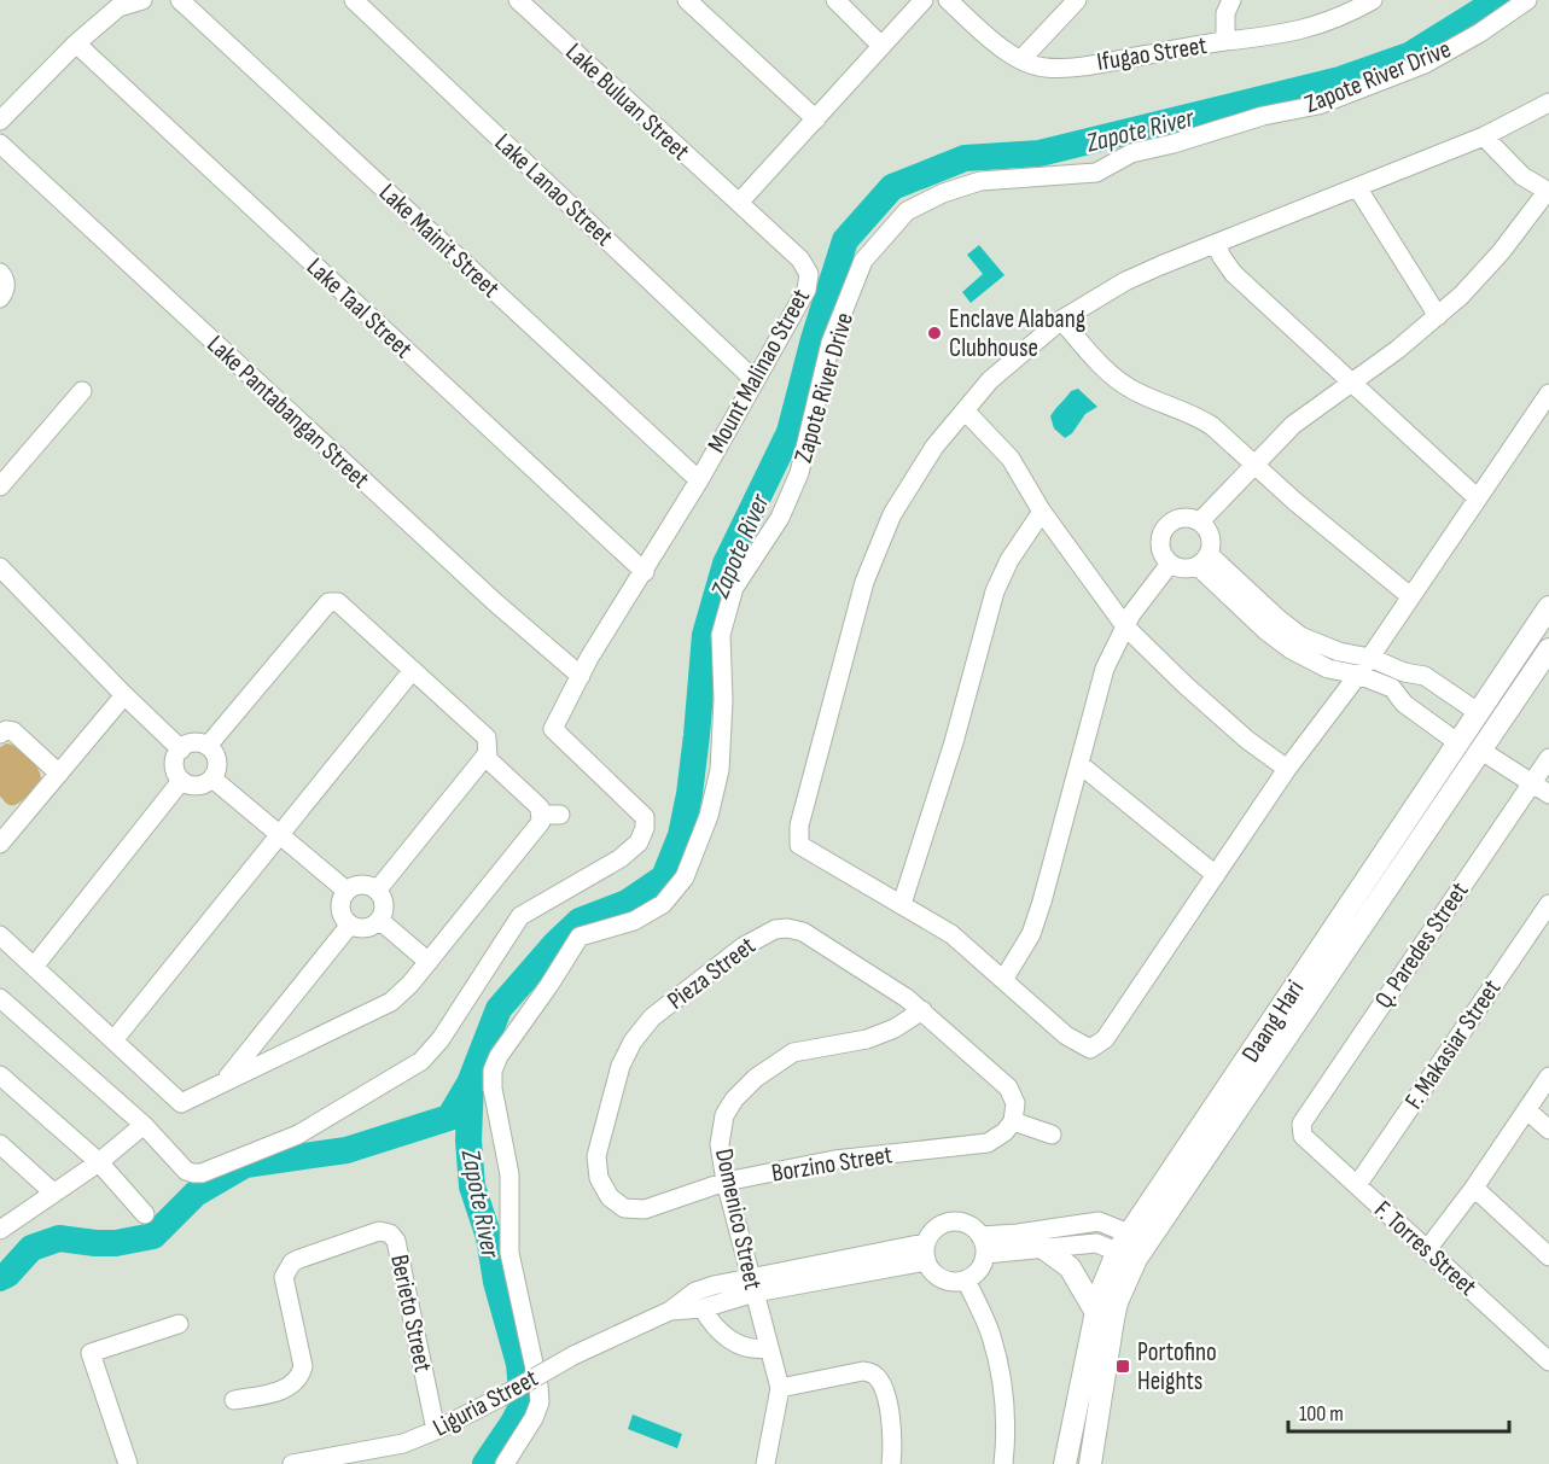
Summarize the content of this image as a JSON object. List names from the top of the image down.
{
  "streets": {
    "main road": ["Daang Hari"],
    "street": [
      "Ifugao Street",
      "Zapote River Drive",
      "Lake Buluan Street",
      "Lake Lanao Street",
      "Lake Mainit Street",
      "Lake Taal Street",
      "Mount Malinao Street",
      "Lake Pantabangan Street",
      "Q. Paredes Street",
      "Pieza Street",
      "F. Makasiar Street",
      "Borzino Street",
      "Domenico Street",
      "F. Torres Street",
      "Berieto Street",
      "Liguria Street"
    ]
  },
  "crossings": [
    ["Lake Buluan Street", "Mount Malinao Street"],
    ["Lake Lanao Street", "Mount Malinao Street"],
    ["Lake Mainit Street", "Mount Malinao Street"],
    ["Lake Taal Street", "Mount Malinao Street"],
    ["Mount Malinao Street", "Lake Pantabangan Street"],
    ["Q. Paredes Street", "F. Torres Street"],
    ["Pieza Street", "Borzino Street"],
    ["Pieza Street", "Domenico Street"],
    ["F. Makasiar Street", "F. Torres Street"],
    ["Borzino Street", "Domenico Street"],
    ["Domenico Street", "Liguria Street"],
    ["Berieto Street", "Liguria Street"]
  ],
  "water": ["Zapote River"],
  "places": {
    "other": ["Enclave Alabang Clubhouse"],
    "transit": ["Portofino Heights"]
  },
  "scale_bar": "100 m"
}
